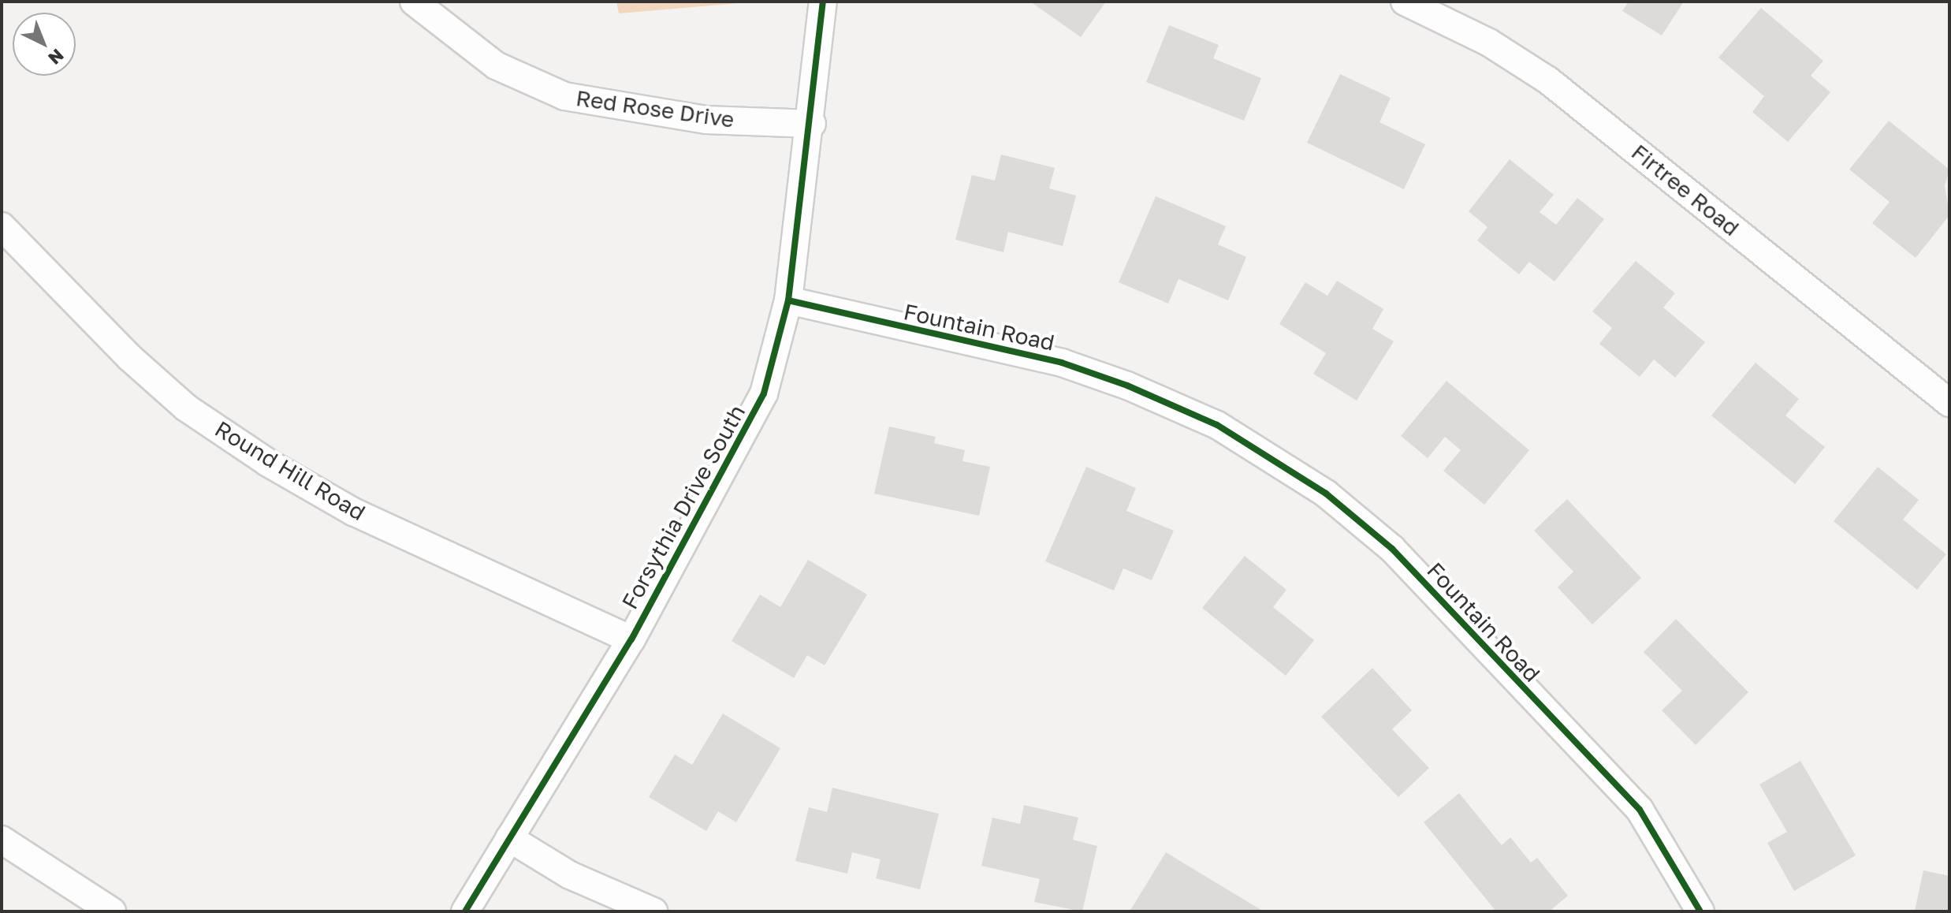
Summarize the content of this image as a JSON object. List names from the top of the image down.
{
  "streets": {
    "street": [
      "Red Rose Drive",
      "Firtree Road",
      "Fountain Road",
      "Round Hill Road",
      "Forsythia Drive South"
    ]
  },
  "crossings": [
    ["Red Rose Drive", "Forsythia Drive South"],
    ["Fountain Road", "Forsythia Drive South"],
    ["Round Hill Road", "Forsythia Drive South"]
  ],
  "north": "bottom right"
}
